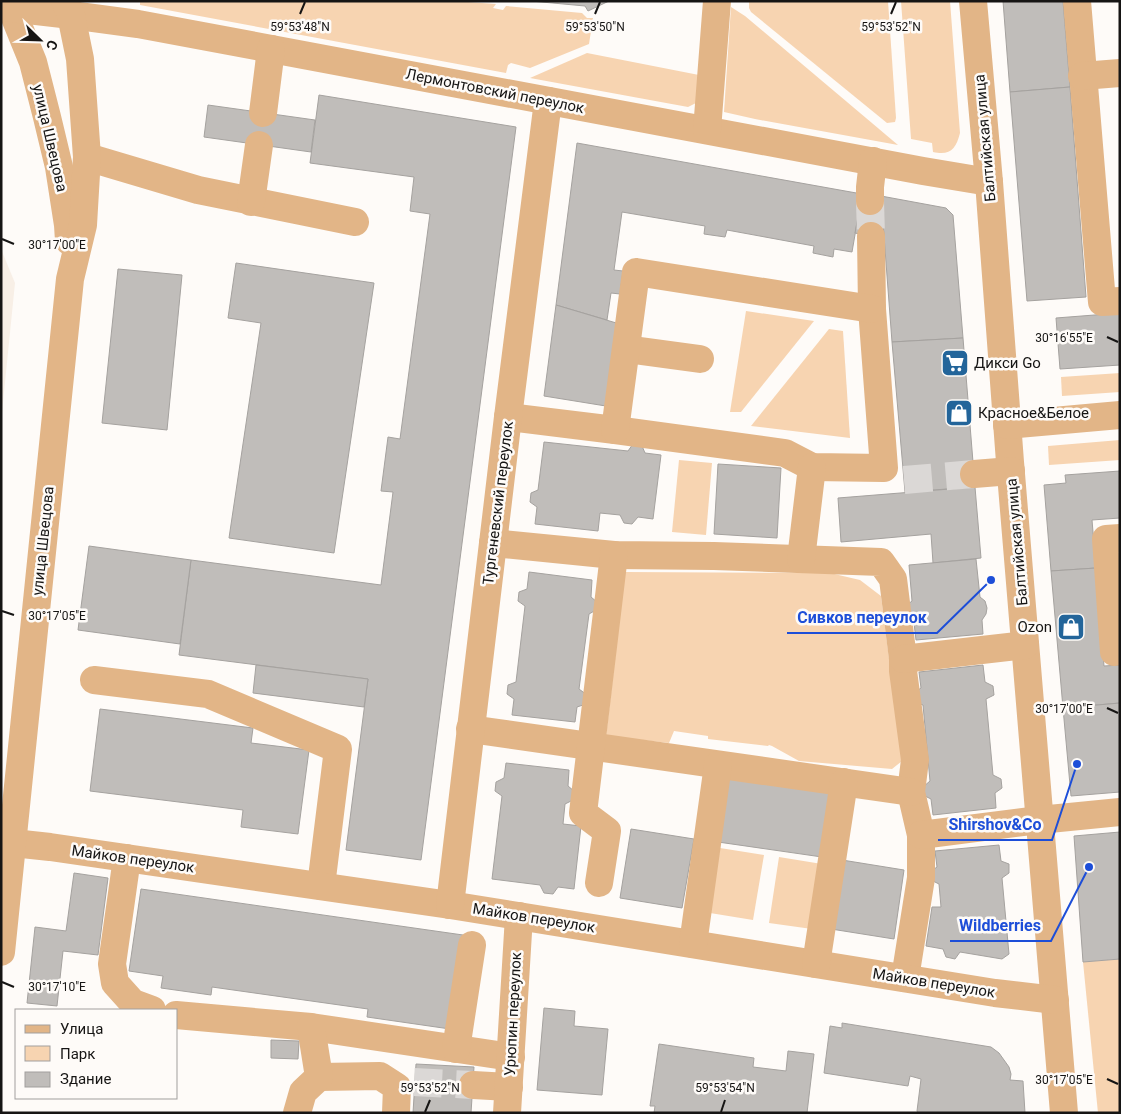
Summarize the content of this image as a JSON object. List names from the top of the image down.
{
  "streets": {
    "street": [
      "Лермонтовский переулок",
      "улица Швецова",
      "Балтийская улица",
      "Тургеневский переулок",
      "Майков переулок",
      "Урюпин переулок"
    ]
  },
  "crossings": [
    ["Лермонтовский переулок", "улица Швецова"],
    ["Лермонтовский переулок", "Балтийская улица"],
    ["Лермонтовский переулок", "Тургеневский переулок"],
    ["улица Швецова", "Майков переулок"],
    ["Балтийская улица", "Майков переулок"],
    ["Тургеневский переулок", "Майков переулок"],
    ["Майков переулок", "Урюпин переулок"]
  ],
  "places": {
    "supermarket": ["Дикси Go"],
    "shop": ["Красное&Белое", "Ozon"],
    "other": ["Сивков переулок", "Shirshov&Co", "Wildberries"]
  },
  "legend": ["Улица", "Парк", "Здание"],
  "north": "bottom right",
  "coordinates": [
    "59°53'48\"N",
    "59°53'50\"N",
    "59°53'52\"N",
    "30°17'00\"E",
    "30°16'55\"E",
    "30°17'05\"E",
    "30°17'10\"E",
    "59°53'54\"N"
  ]
}
